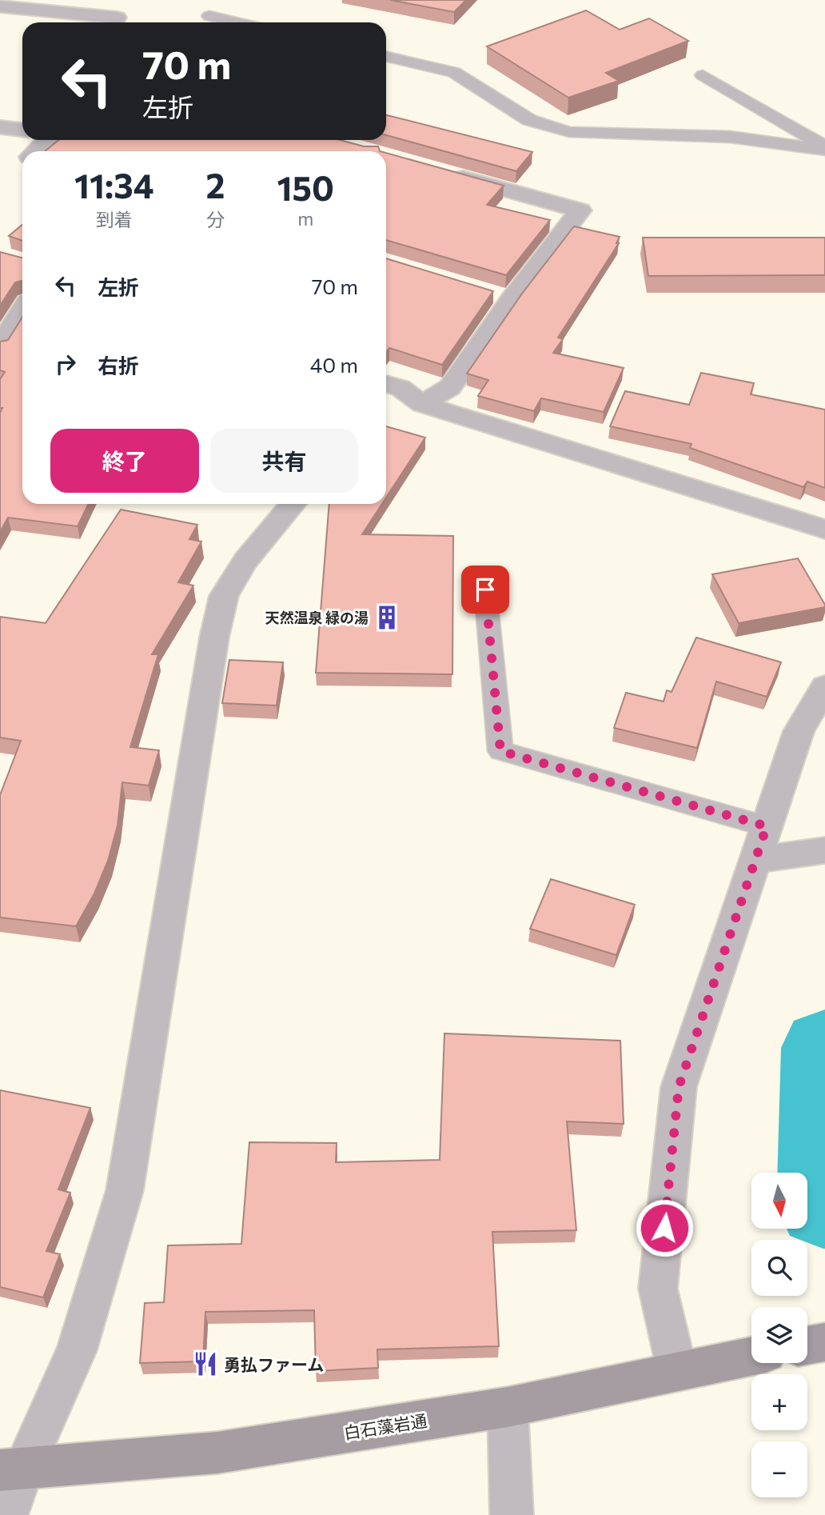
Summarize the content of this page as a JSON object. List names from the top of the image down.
{
  "streets": {
    "main road": ["白石藻岩通"]
  },
  "places": {
    "building": ["天然温泉 緑の湯"],
    "restaurant": ["勇払ファーム"]
  },
  "north": "bottom",
  "page": {
    "turn": ["70 m", "左折"],
    "eta": [
      "11:34",
      "到着",
      "2",
      "分",
      "150",
      "m"
    ],
    "list": [
      {
        "name": "左折",
        "value": "70 m"
      },
      {
        "name": "右折",
        "value": "40 m"
      }
    ],
    "buttons": ["終了", "共有"],
    "map_buttons": ["+", "−"]
  }
}
